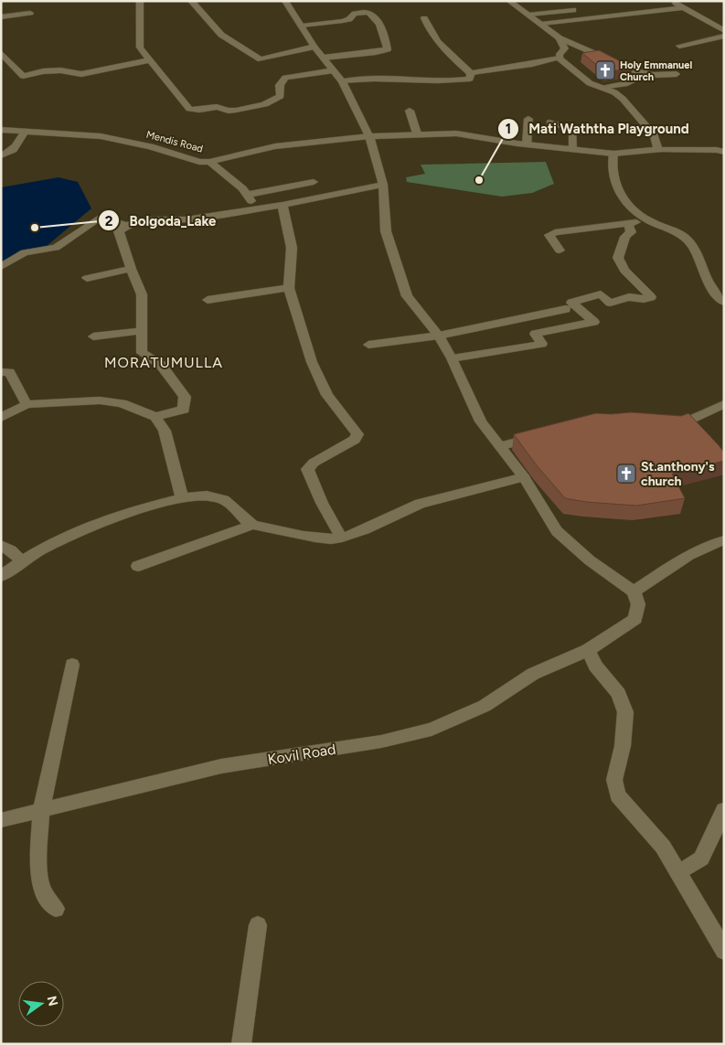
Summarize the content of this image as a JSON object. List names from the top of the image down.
{
  "streets": {
    "street": ["Mendis Road", "Kovil Road"]
  },
  "districts": ["MORATUMULLA"],
  "places": {
    "church": ["Holy Emmanuel Church", "St.anthony's church"],
    "other": ["Mati Waththa Playground", "Bolgoda_Lake"]
  },
  "north": "right"
}
